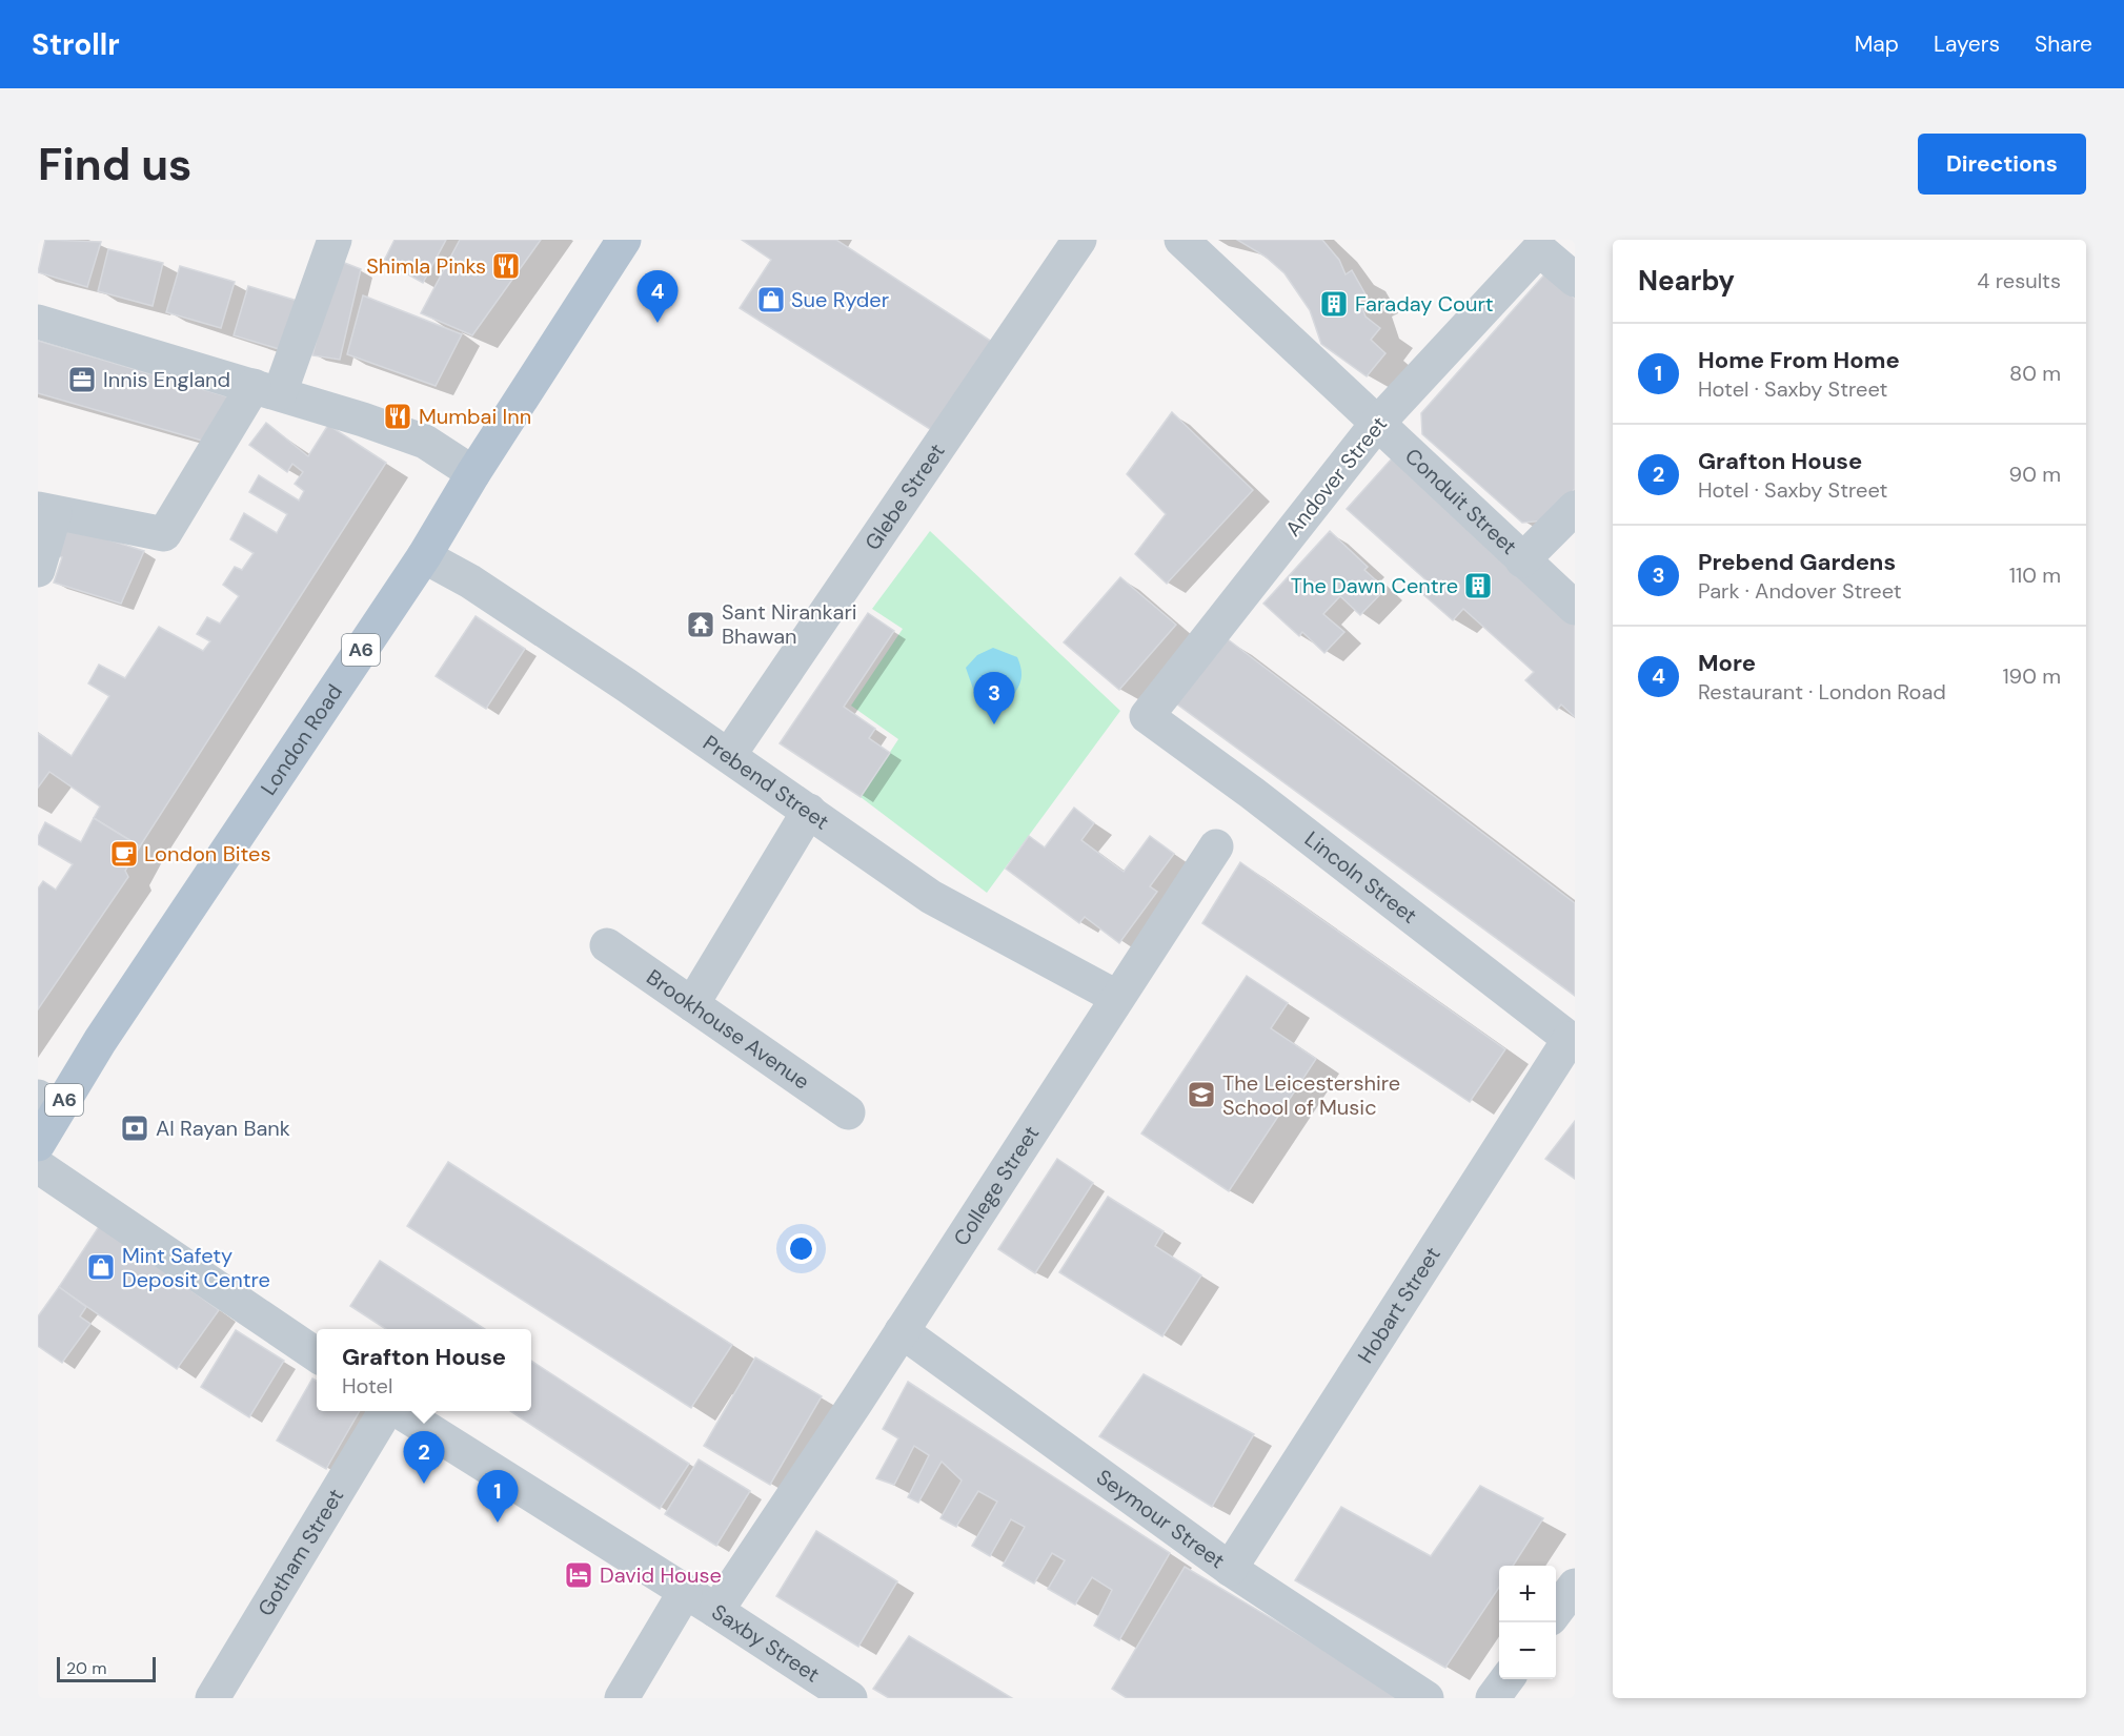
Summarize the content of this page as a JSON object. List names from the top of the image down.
{
  "streets": {
    "main road": ["A6", "London Road"],
    "street": [
      "Andover Street",
      "Glebe Street",
      "Conduit Street",
      "Prebend Street",
      "Lincoln Street",
      "Brookhouse Avenue",
      "College Street",
      "Hobart Street",
      "Seymour Street",
      "Gotham Street",
      "Saxby Street"
    ]
  },
  "crossings": [
    ["Andover Street", "Conduit Street"],
    ["Andover Street", "Lincoln Street"],
    ["Glebe Street", "Prebend Street"],
    ["London Road", "Prebend Street"],
    ["Prebend Street", "College Street"],
    ["Lincoln Street", "Hobart Street"],
    ["College Street", "Seymour Street"],
    ["College Street", "Saxby Street"],
    ["Hobart Street", "Seymour Street"]
  ],
  "places": {
    "restaurant": ["Shimla Pinks", "Mumbai Inn"],
    "shop": ["Sue Ryder", "Mint Safety Deposit Centre"],
    "building": ["Faraday Court", "The Dawn Centre"],
    "office": ["Innis England"],
    "temple": ["Sant Nirankari Bhawan"],
    "cafe": ["London Bites"],
    "school or university": ["The Leicestershire School of Music"],
    "bank": ["Al Rayan Bank"],
    "hotel": ["David House"]
  },
  "scale_bar": "20 m",
  "page": {
    "header": "Strollr",
    "nav": ["Map", "Layers", "Share"],
    "buttons": "Directions",
    "title": "Find us",
    "heading": ["Nearby", "4 results"],
    "pins": [
      "4",
      "3",
      "2",
      "1"
    ],
    "list": [
      {
        "mark": "1",
        "name": "Home From Home",
        "note": "Hotel · Saxby Street",
        "value": "80 m"
      },
      {
        "mark": "2",
        "name": "Grafton House",
        "note": "Hotel · Saxby Street",
        "value": "90 m"
      },
      {
        "mark": "3",
        "name": "Prebend Gardens",
        "note": "Park · Andover Street",
        "value": "110 m"
      },
      {
        "mark": "4",
        "name": "More",
        "note": "Restaurant · London Road",
        "value": "190 m"
      }
    ],
    "popup": ["Grafton House", "Hotel"],
    "map_buttons": ["+", "−"],
    "scale": "20 m"
  }
}
